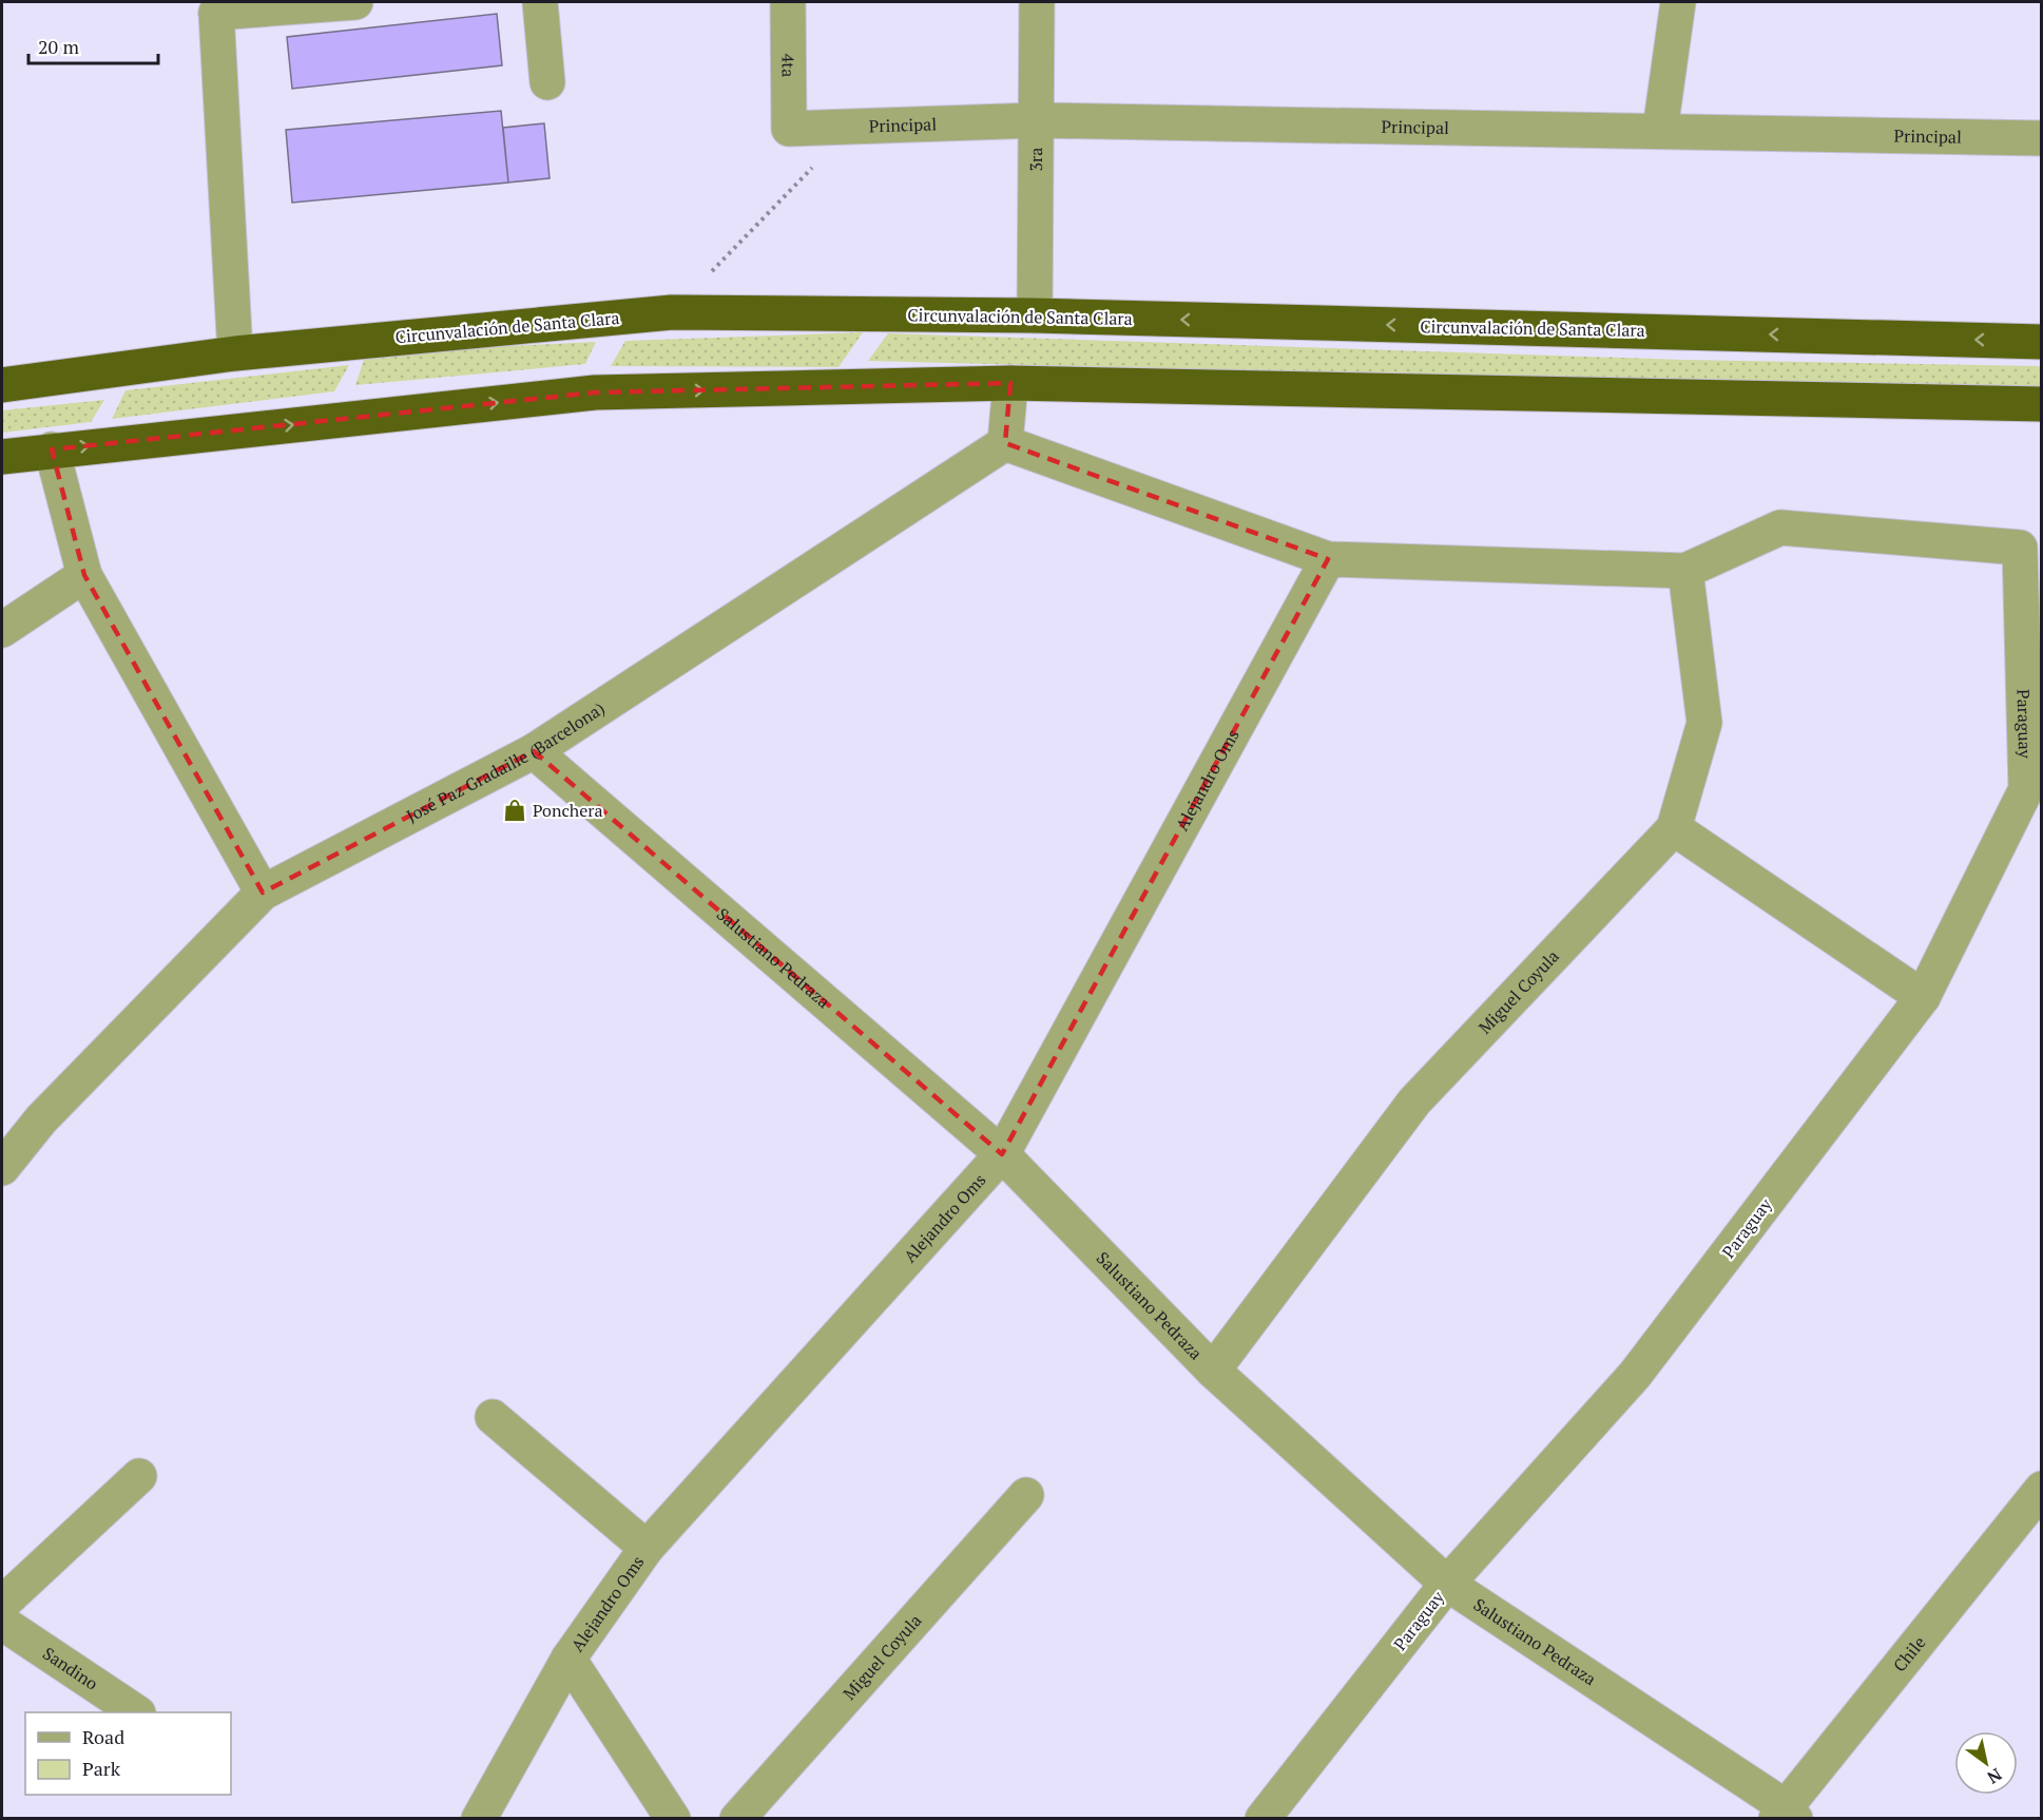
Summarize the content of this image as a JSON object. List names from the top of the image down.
{
  "streets": {
    "highway": ["Circunvalación de Santa Clara"],
    "street": [
      "4ta",
      "Principal",
      "3ra",
      "Paraguay",
      "José Paz Gradaille (Barcelona)",
      "Alejandro Oms",
      "Salustiano Pedraza",
      "Miguel Coyula",
      "Chile",
      "Sandino"
    ]
  },
  "crossings": [
    ["4ta", "Principal"],
    ["Principal", "3ra"],
    ["3ra", "Circunvalación de Santa Clara"],
    ["Paraguay", "Salustiano Pedraza"],
    ["Paraguay", "Miguel Coyula"],
    ["José Paz Gradaille (Barcelona)", "Salustiano Pedraza"],
    ["Alejandro Oms", "Salustiano Pedraza"],
    ["Salustiano Pedraza", "Miguel Coyula"],
    ["Salustiano Pedraza", "Chile"]
  ],
  "places": {
    "shop": ["Ponchera"]
  },
  "legend": ["Road", "Park"],
  "scale_bar": "20 m",
  "north": "bottom right"
}
